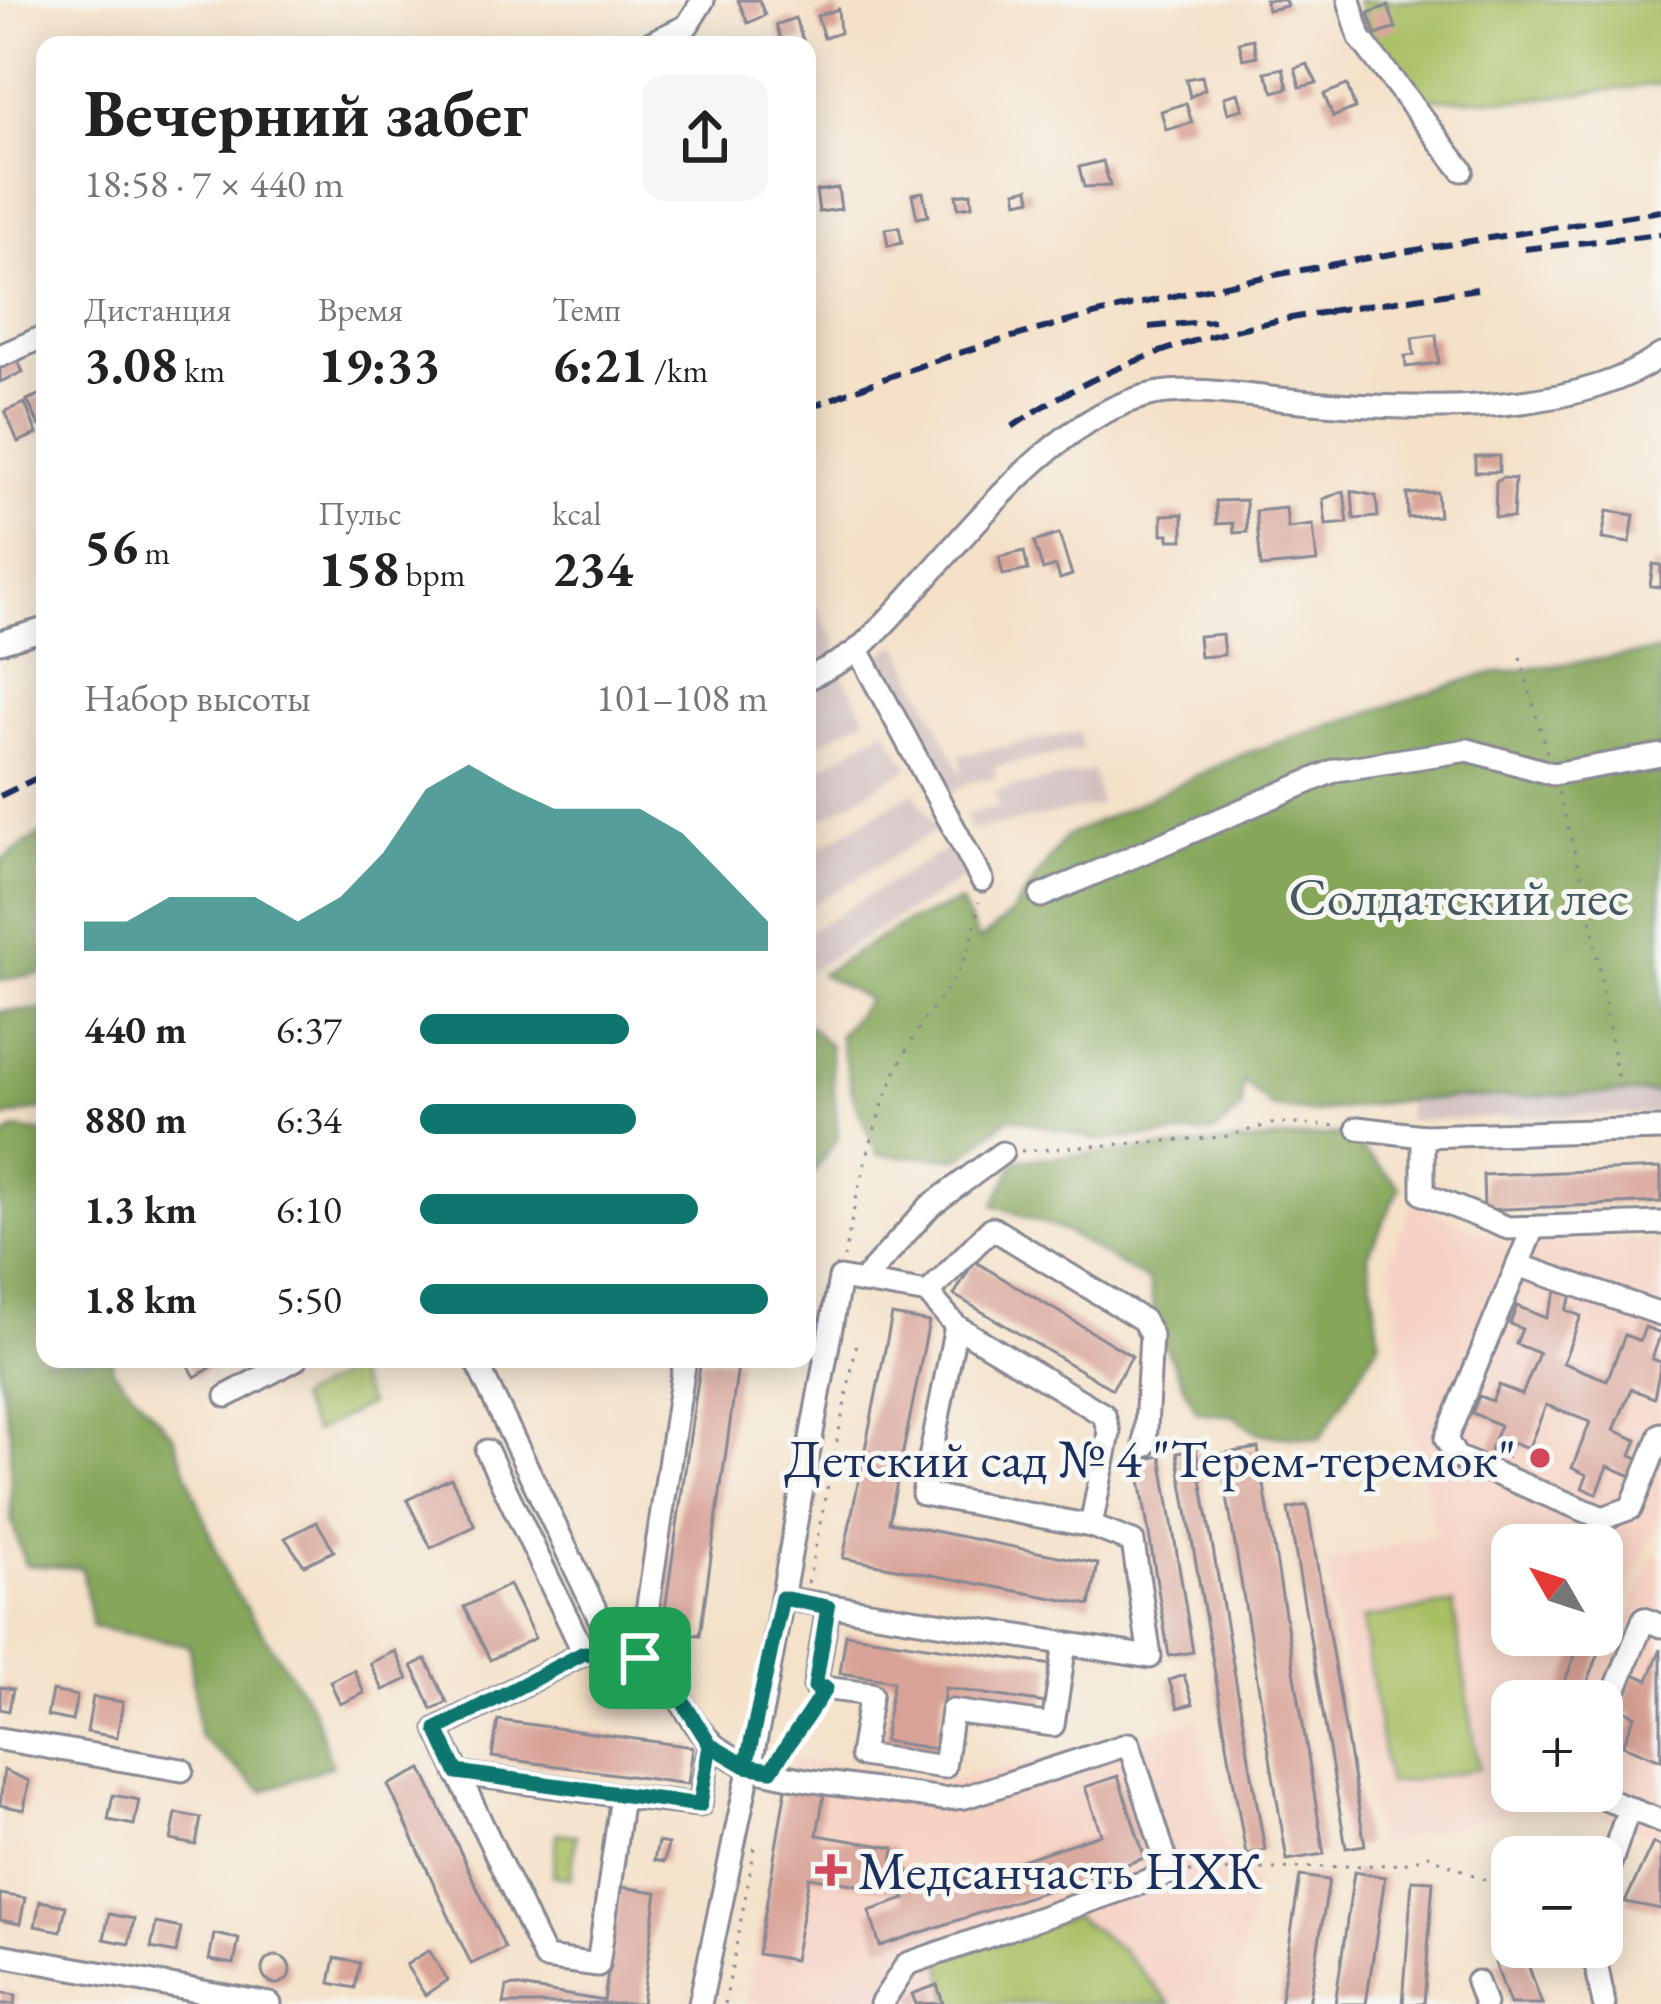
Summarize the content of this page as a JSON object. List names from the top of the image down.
{
  "parks": ["Солдатский лес"],
  "places": {
    "other": ["Детский сад № 4 \"Терем-теремок\""],
    "health": ["Медсанчасть НХК"]
  },
  "north": "top left",
  "page": {
    "heading": ["Вечерний забег", "18:58 · 7 × 440 m"],
    "stats": [
      ["Дистанция", "3.08 km"],
      ["Время", "19:33"],
      ["Темп", "6:21 /km"],
      ["56 m"],
      ["Пульс", "158 bpm"],
      ["kcal", "234"]
    ],
    "chart": ["Набор высоты", "101–108 m"],
    "list": [
      {
        "name": "440 m",
        "note": "6:37"
      },
      {
        "name": "880 m",
        "note": "6:34"
      },
      {
        "name": "1.3 km",
        "note": "6:10"
      },
      {
        "name": "1.8 km",
        "note": "5:50"
      }
    ],
    "map_buttons": ["+", "−"]
  }
}
